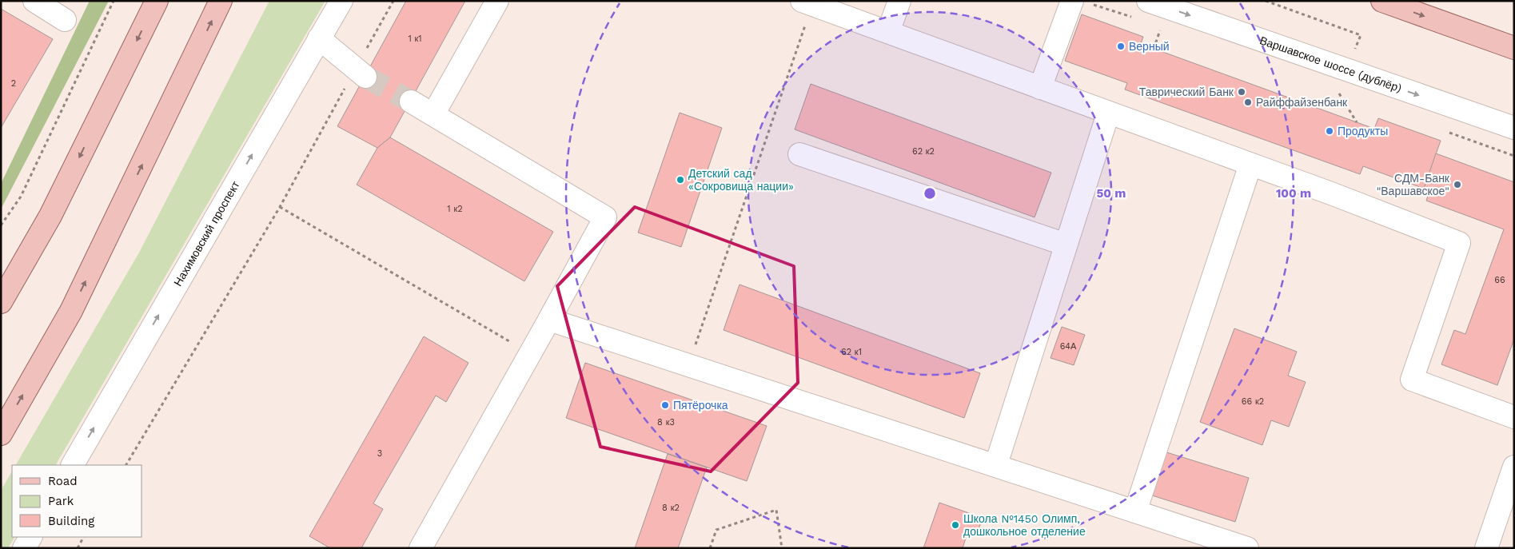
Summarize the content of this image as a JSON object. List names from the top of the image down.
{
  "streets": {
    "street": ["Варшавское шоссе (дублёр)", "Нахимовский проспект"]
  },
  "one_way": ["Нахимовский проспект"],
  "places": [
    "Верный",
    "Таврический Банк",
    "Райффайзенбанк",
    "Продукты",
    "Детский сад «Сокровища нации»",
    "СДМ-Банк \"Варшавское\"",
    "Пятёрочка",
    "Школа №1450 Олимп, дошкольное отделение"
  ],
  "house_numbers": [
    "1 к1",
    "2",
    "62 к2",
    "1 к2",
    "66",
    "64А",
    "62 к1",
    "66 к2",
    "8 к3",
    "3",
    "8 к2"
  ],
  "legend": ["Road", "Park", "Building"],
  "rings": ["50 m", "100 m"]
}
